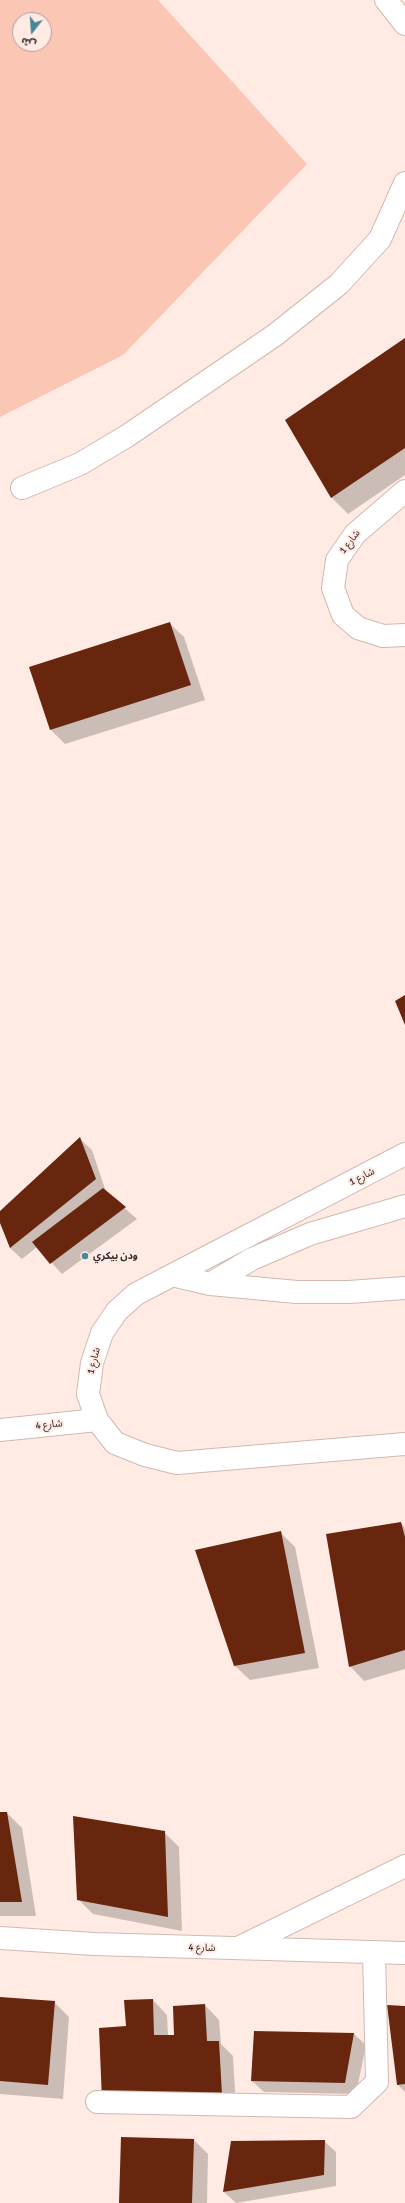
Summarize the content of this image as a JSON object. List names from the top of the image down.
{
  "streets": {
    "street": ["شارع 1", "شارع 4"]
  },
  "crossings": [
    ["شارع 1", "شارع 4"]
  ],
  "places": ["ودن بيكري"],
  "north": "bottom"
}
